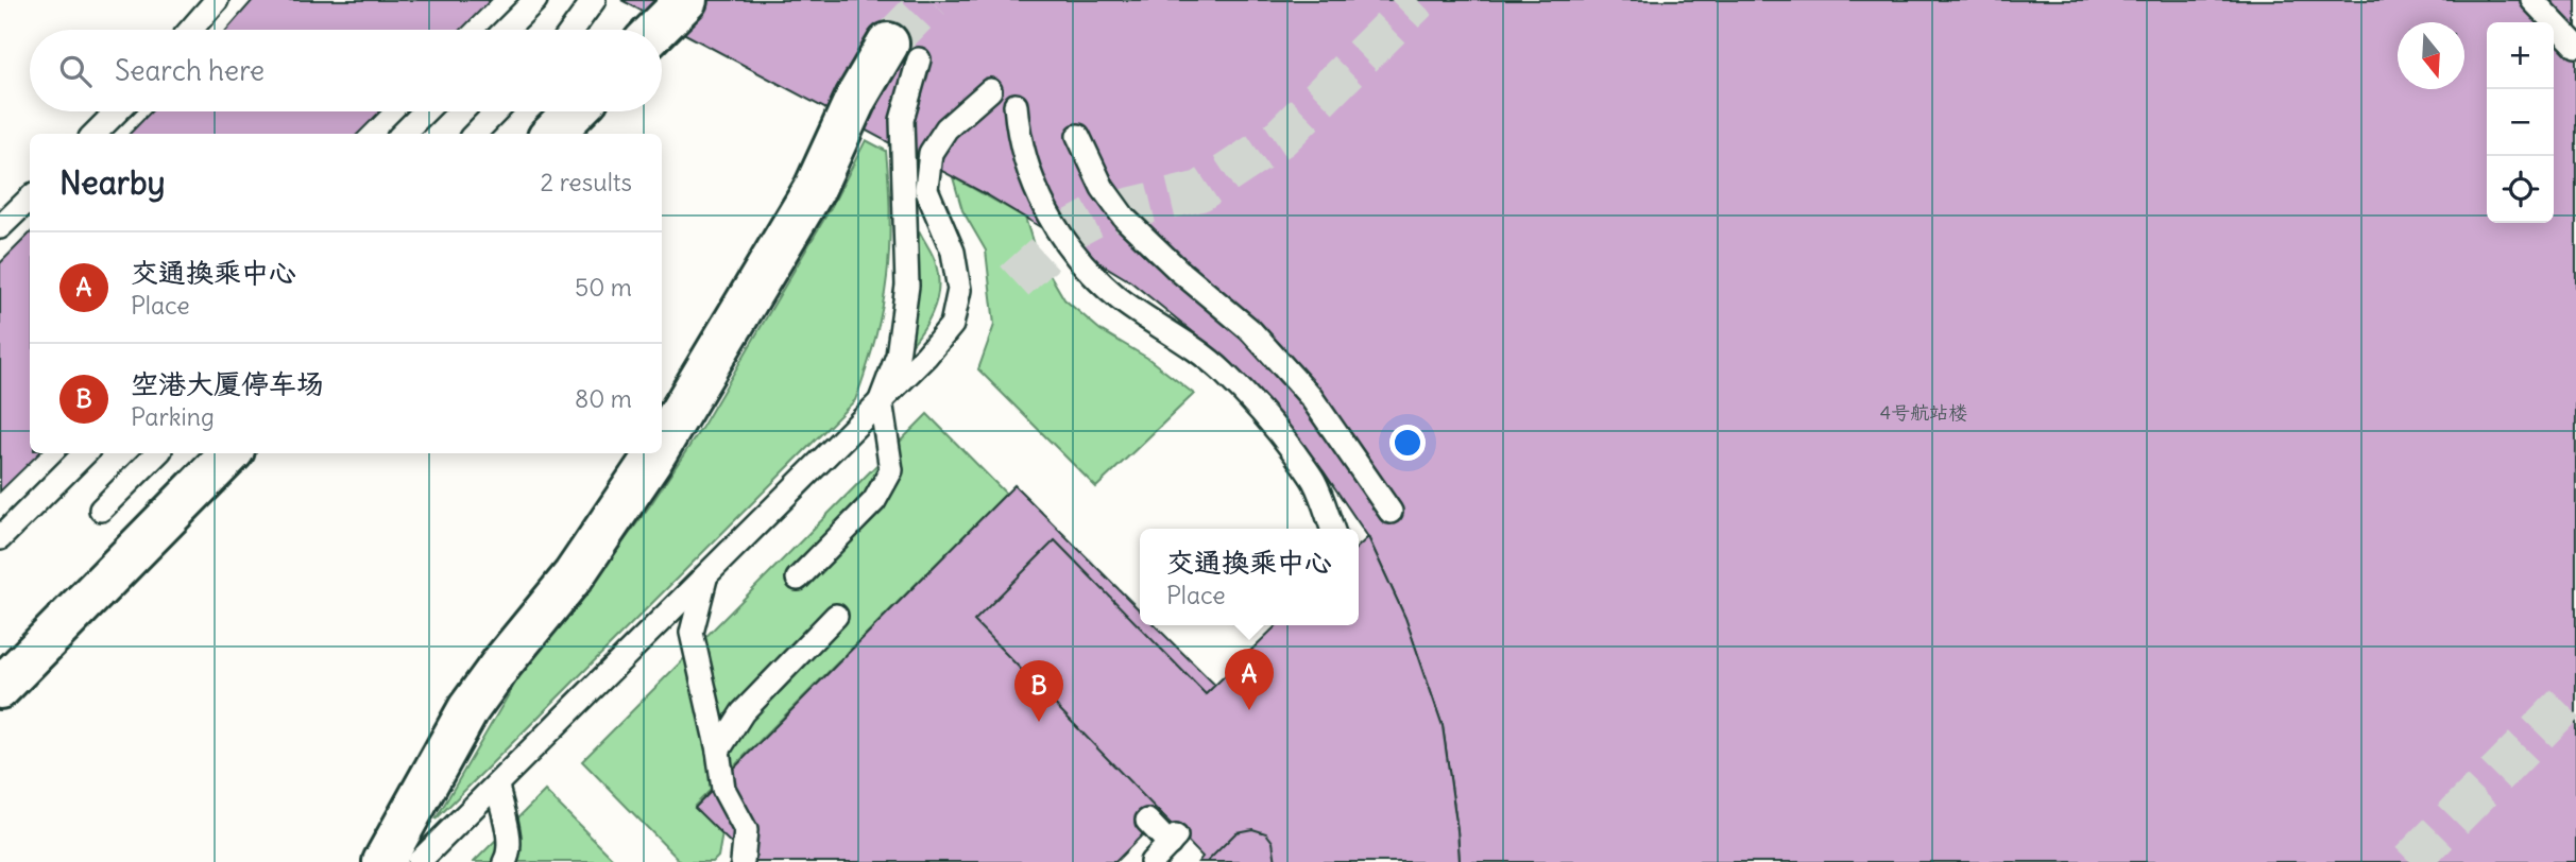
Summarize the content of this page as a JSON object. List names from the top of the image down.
{
  "house_numbers": ["4号航站楼"],
  "north": "bottom",
  "page": {
    "map_buttons": ["+", "−"],
    "search": "Search here",
    "heading": ["Nearby", "2 results"],
    "list": [
      {
        "mark": "A",
        "name": "交通换乘中心",
        "note": "Place",
        "value": "50 m"
      },
      {
        "mark": "B",
        "name": "空港大厦停车场",
        "note": "Parking",
        "value": "80 m"
      }
    ],
    "popup": ["交通换乘中心", "Place"],
    "pins": ["A", "B"]
  }
}
